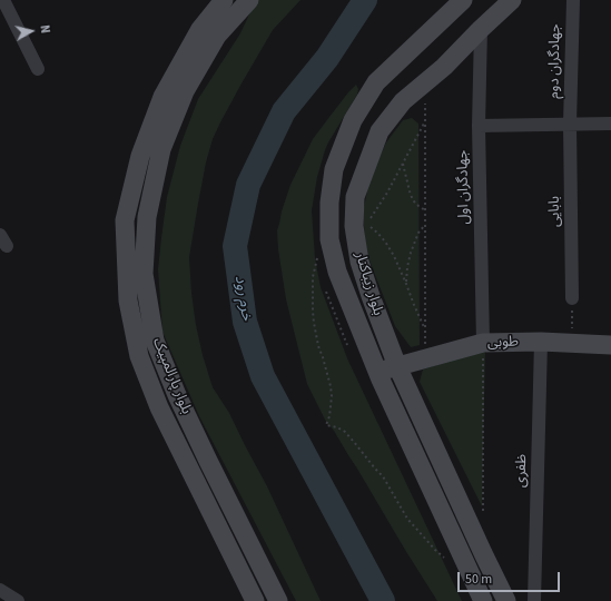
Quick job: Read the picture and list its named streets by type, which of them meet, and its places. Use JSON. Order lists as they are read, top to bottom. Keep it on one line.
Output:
{"streets":{"street":["جهادگران دوم","جهادگران اول","بابایی","بلوار زیباکنار","طوبی","بلوار پارالمپیک","ظفری"]},"crossings":[["جهادگران دوم","بابایی"],["جهادگران اول","بلوار زیباکنار"],["جهادگران اول","طوبی"],["بلوار زیباکنار","طوبی"],["طوبی","ظفری"]],"water":["خرم رود"],"scale_bar":"50 m","north":"right"}
